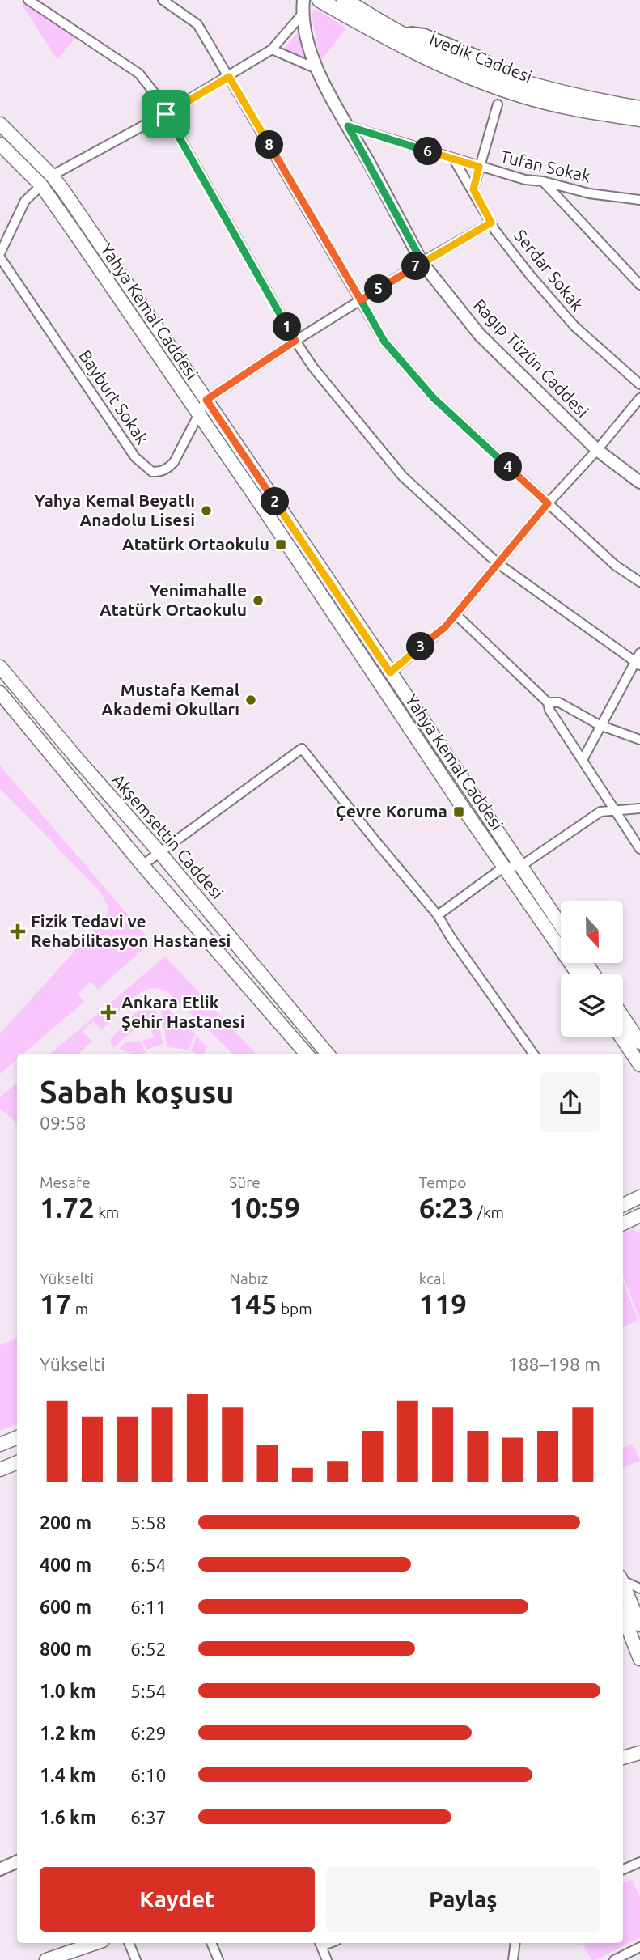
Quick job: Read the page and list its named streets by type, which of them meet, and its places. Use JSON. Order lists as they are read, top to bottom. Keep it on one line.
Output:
{"streets":{"main road":["İvedik Caddesi","Yahya Kemal Caddesi","Akşemsettin Caddesi"],"street":["Tufan Sokak","Serdar Sokak","Ragıp Tüzün Caddesi","Bayburt Sokak"]},"crossings":[["Tufan Sokak","Serdar Sokak"],["Tufan Sokak","Ragıp Tüzün Caddesi"],["Yahya Kemal Caddesi","Bayburt Sokak"]],"places":{"other":["Yahya Kemal Beyatlı Anadolu Lisesi","Yenimahalle Atatürk Ortaokulu","Mustafa Kemal Akademi Okulları"],"transit":["Atatürk Ortaokulu","Çevre Koruma"],"health":["Fizik Tedavi ve Rehabilitasyon Hastanesi","Ankara Etlik Şehir Hastanesi"]},"north":"bottom","page":{"pins":["8","6","7","5","1","4","2","3"],"heading":["Sabah koşusu","09:58"],"stats":[["Mesafe","1.72 km"],["Süre","10:59"],["Tempo","6:23 /km"],["Yükselti","17 m"],["Nabız","145 bpm"],["kcal","119"]],"chart":["Yükselti","188–198 m"],"list":[{"name":"200 m","note":"5:58"},{"name":"400 m","note":"6:54"},{"name":"600 m","note":"6:11"},{"name":"800 m","note":"6:52"},{"name":"1.0 km","note":"5:54"},{"name":"1.2 km","note":"6:29"},{"name":"1.4 km","note":"6:10"},{"name":"1.6 km","note":"6:37"}],"buttons":["Kaydet","Paylaş"]}}
